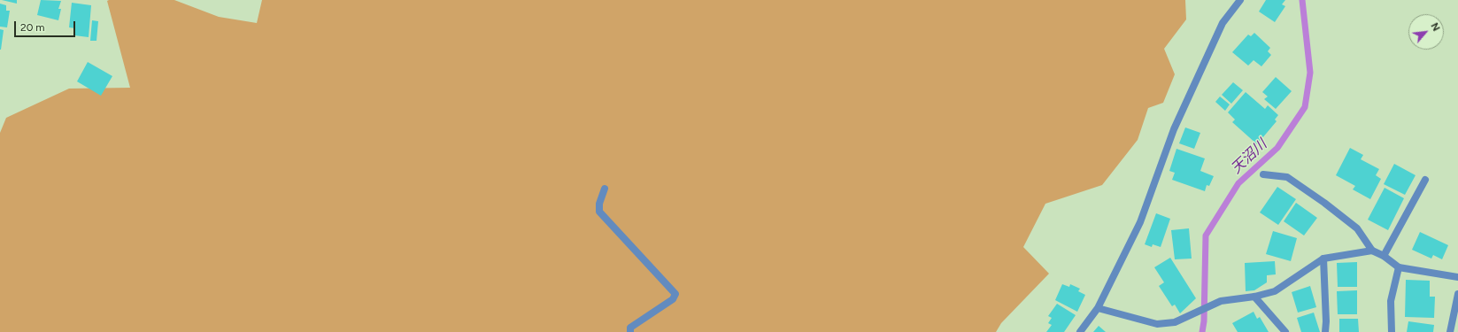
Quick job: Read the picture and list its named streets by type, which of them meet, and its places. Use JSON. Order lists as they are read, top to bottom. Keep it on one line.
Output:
{"water":["天沼川"],"scale_bar":"20 m","north":"top right"}
